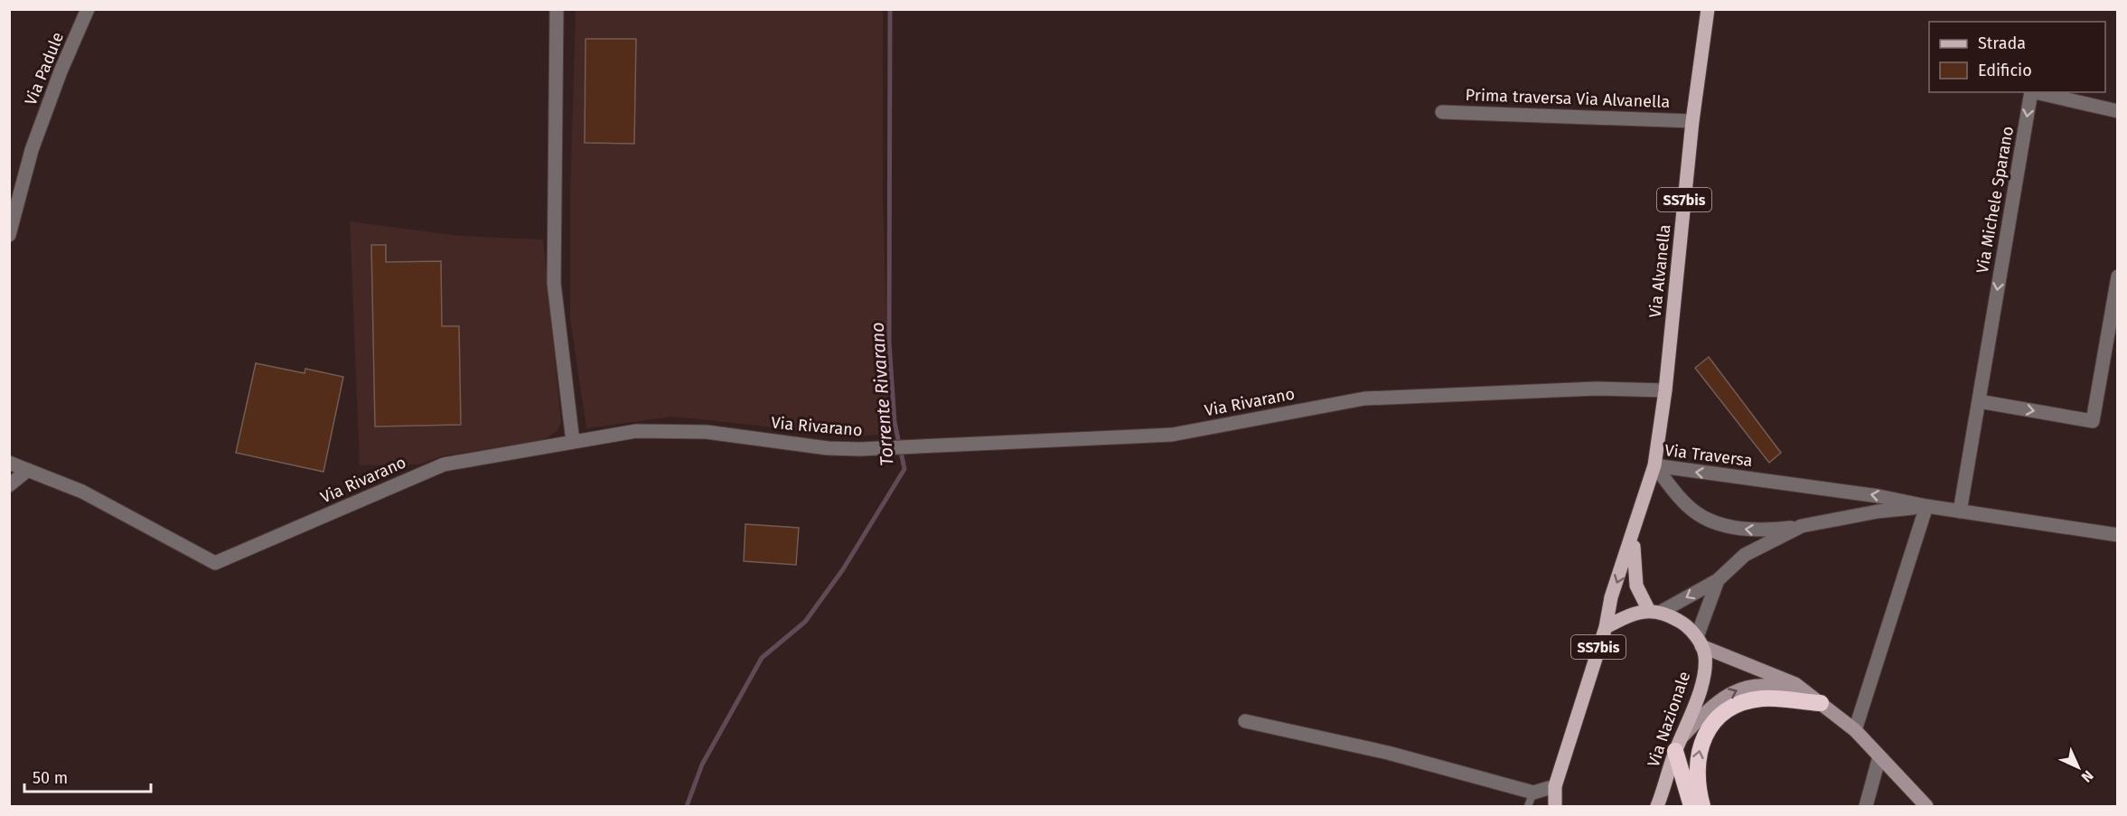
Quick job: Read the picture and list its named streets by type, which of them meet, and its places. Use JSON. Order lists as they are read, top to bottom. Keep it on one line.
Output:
{"streets":{"main road":["SS7bis","Via Alvanella","Via Nazionale"],"street":["Via Padule","Prima traversa Via Alvanella","Via Michele Sparano","Via Rivarano","Via Traversa"]},"crossings":[["Prima traversa Via Alvanella","Via Alvanella"],["SS7bis","Via Alvanella"],["SS7bis","Via Traversa"],["Via Michele Sparano","Via Traversa"],["Via Alvanella","Via Rivarano"],["Via Alvanella","Via Traversa"],["Via Traversa","Via Nazionale"]],"one_way":["Via Michele Sparano","Via Traversa"],"water":["Torrente Rivarano"],"legend":["Strada","Edificio"],"scale_bar":"50 m","north":"bottom right"}
